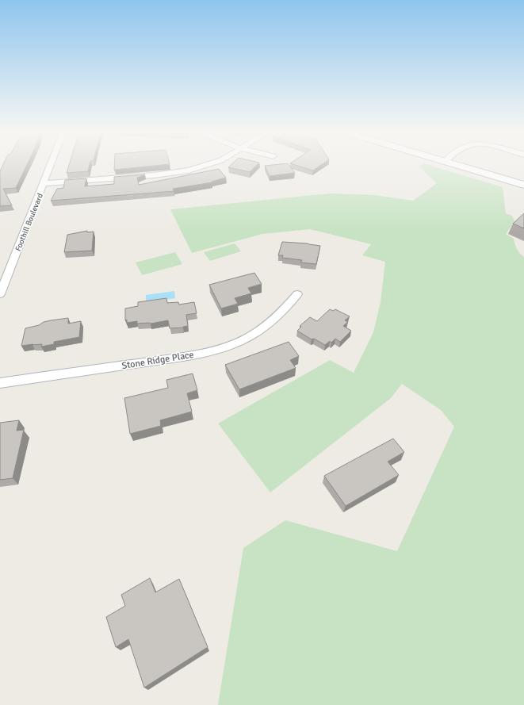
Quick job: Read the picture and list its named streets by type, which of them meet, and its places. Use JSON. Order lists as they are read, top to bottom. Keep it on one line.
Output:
{"streets":{"street":["Foothill Boulevard","Stone Ridge Place"]}}
